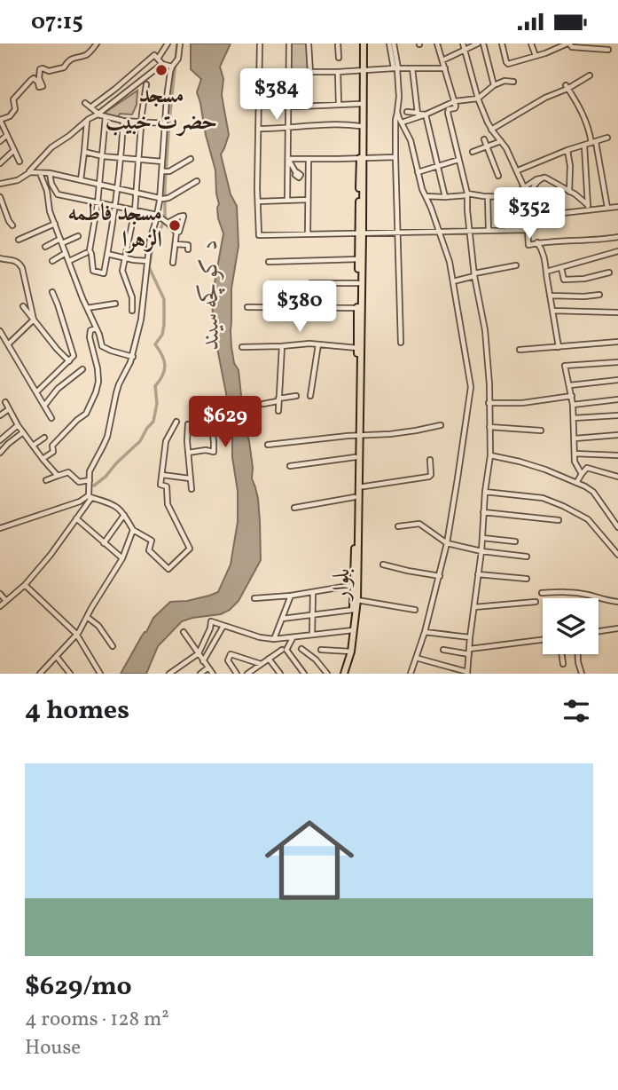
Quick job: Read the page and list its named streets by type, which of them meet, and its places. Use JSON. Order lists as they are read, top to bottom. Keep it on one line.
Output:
{"streets":{"main road":["بلوار"]},"water":["د کوکچه سیند"],"places":["مسجد حضرت خبیب","مسجد فاطمه الزهرا"],"page":{"status":"07:15","price":["$384","$352","$380","$629"],"heading":"4 homes","list":[{"name":"$629/mo","note":"4 rooms · 128 m² · House"}]}}
